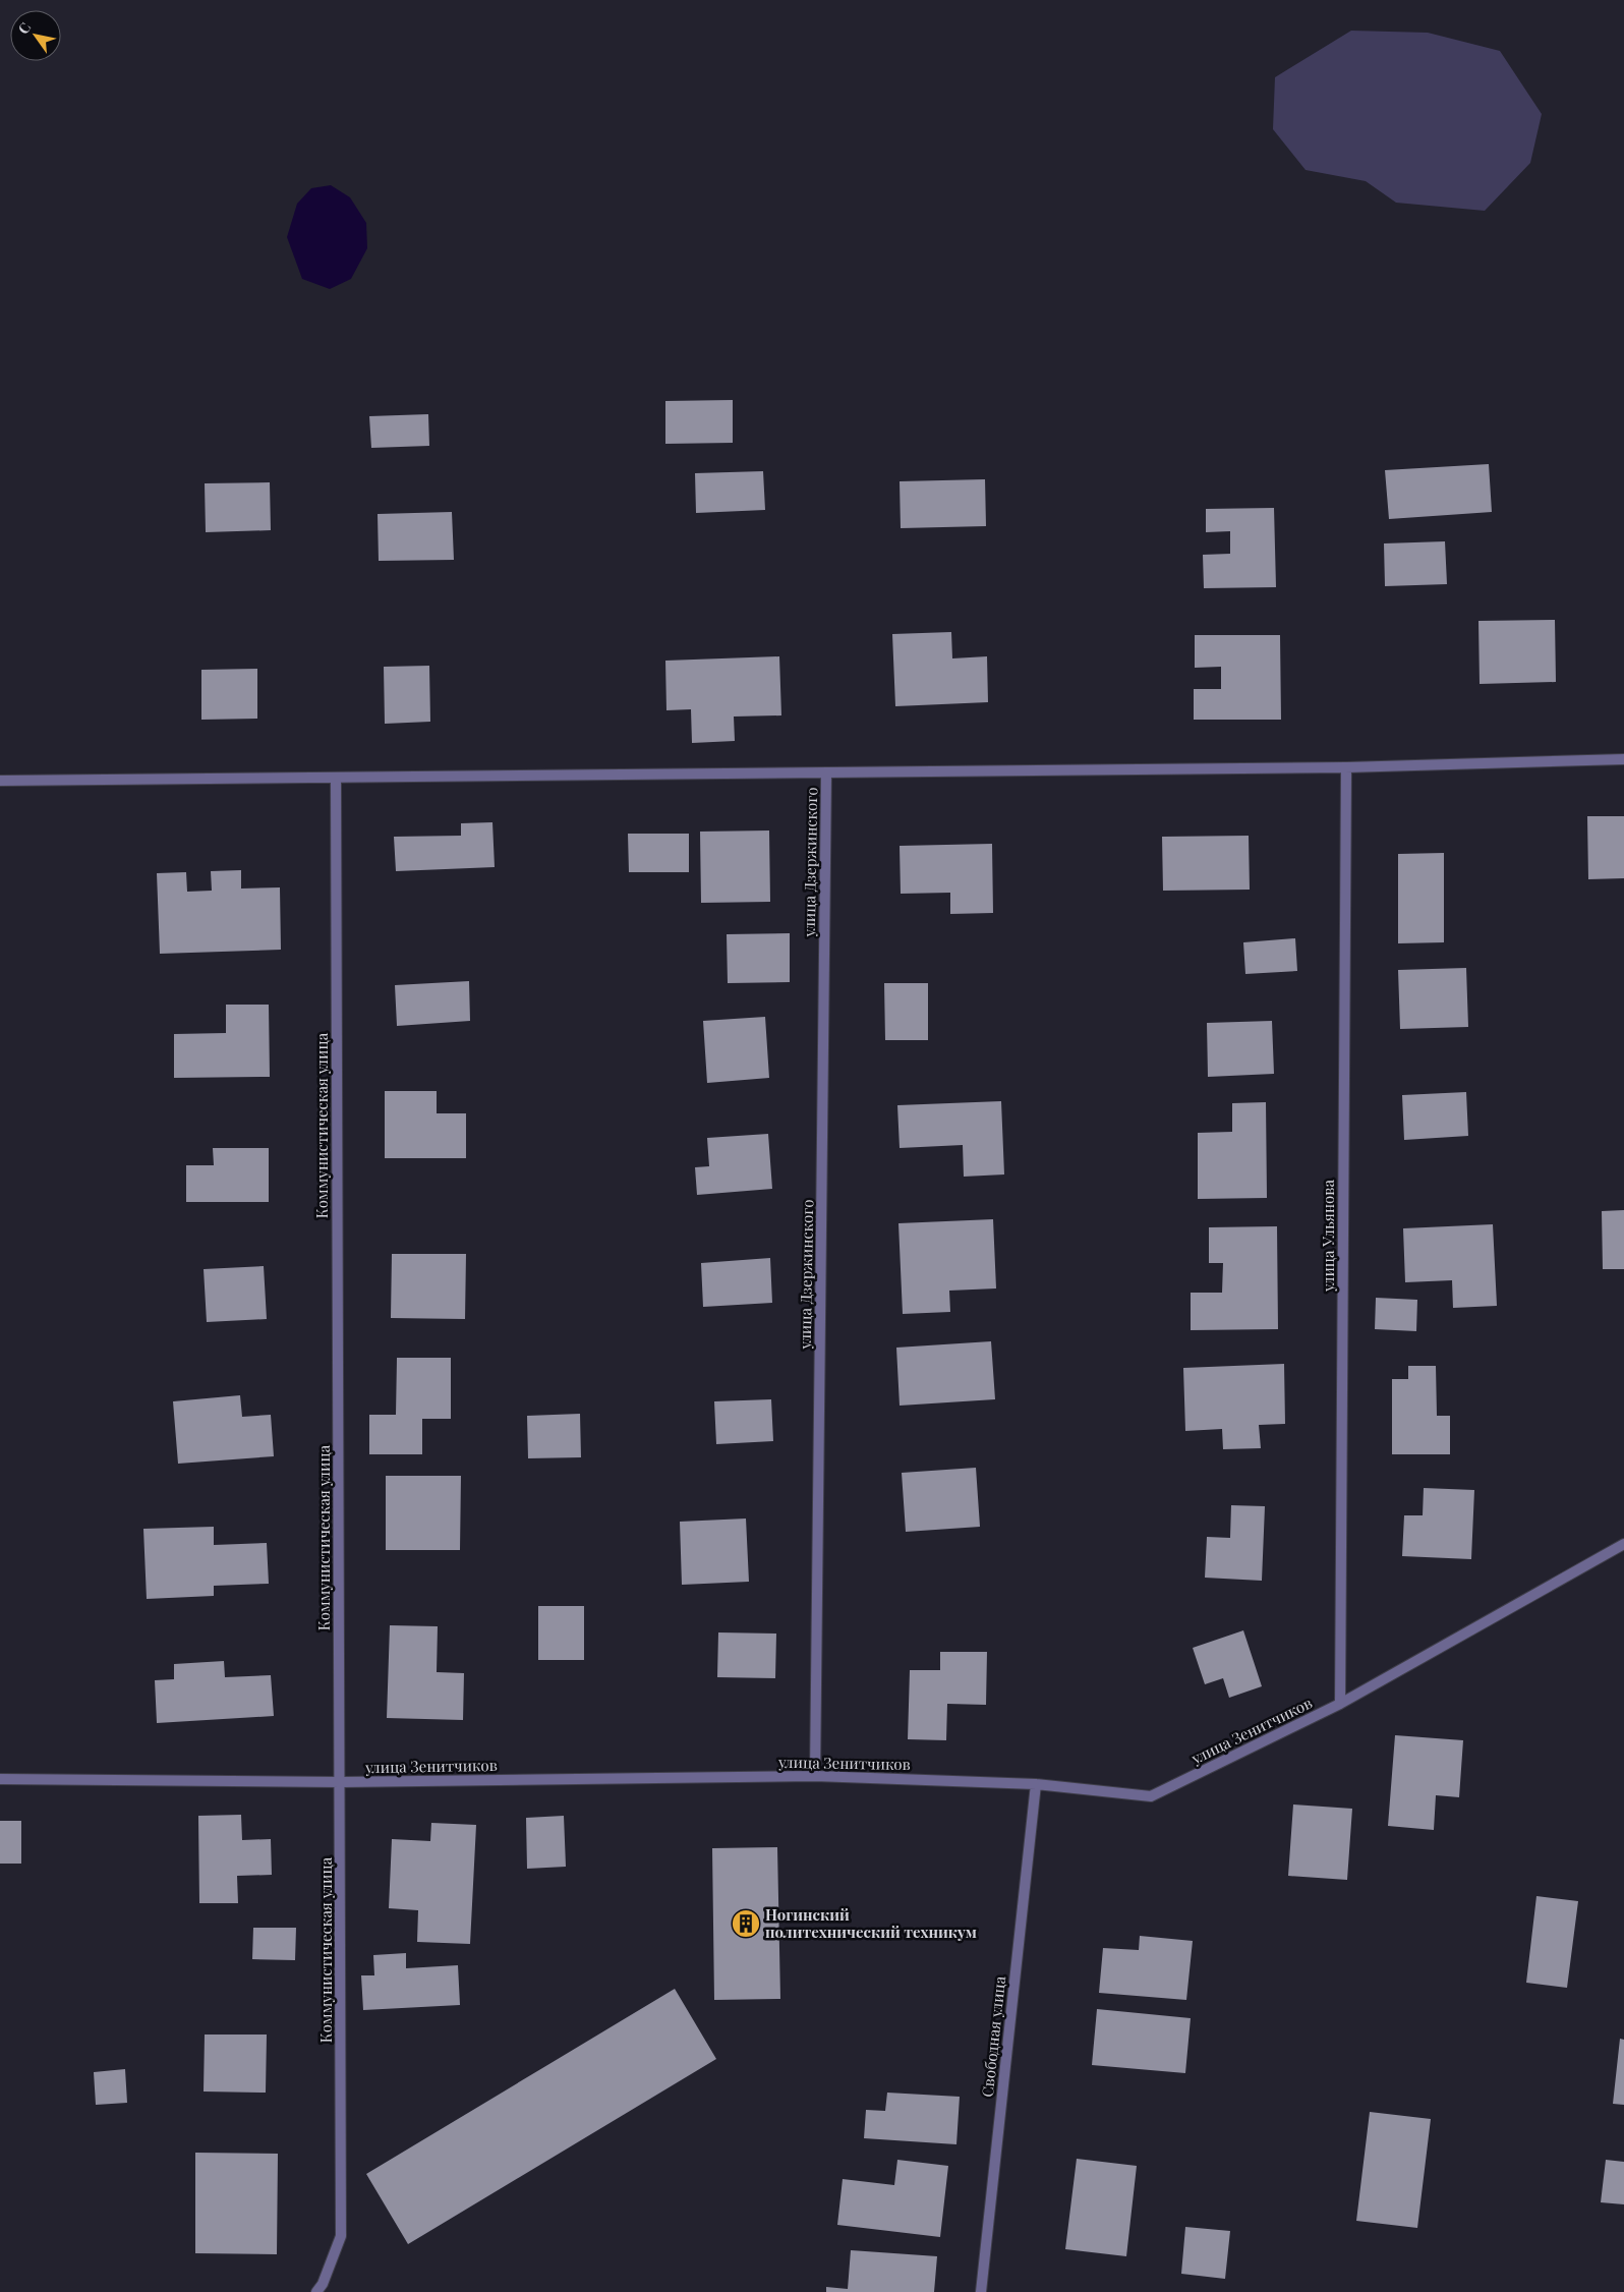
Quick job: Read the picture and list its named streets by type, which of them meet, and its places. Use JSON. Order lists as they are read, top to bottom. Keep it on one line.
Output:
{"streets":{"street":["улица Дзержинского","Коммунистическая улица","улица Ульянова","улица Зенитчиков","Свободная улица"]},"crossings":[["улица Дзержинского","улица Зенитчиков"],["Коммунистическая улица","улица Зенитчиков"],["улица Ульянова","улица Зенитчиков"],["улица Зенитчиков","Свободная улица"]],"places":{"building":["Ногинский политехнический техникум"]},"north":"top left"}
